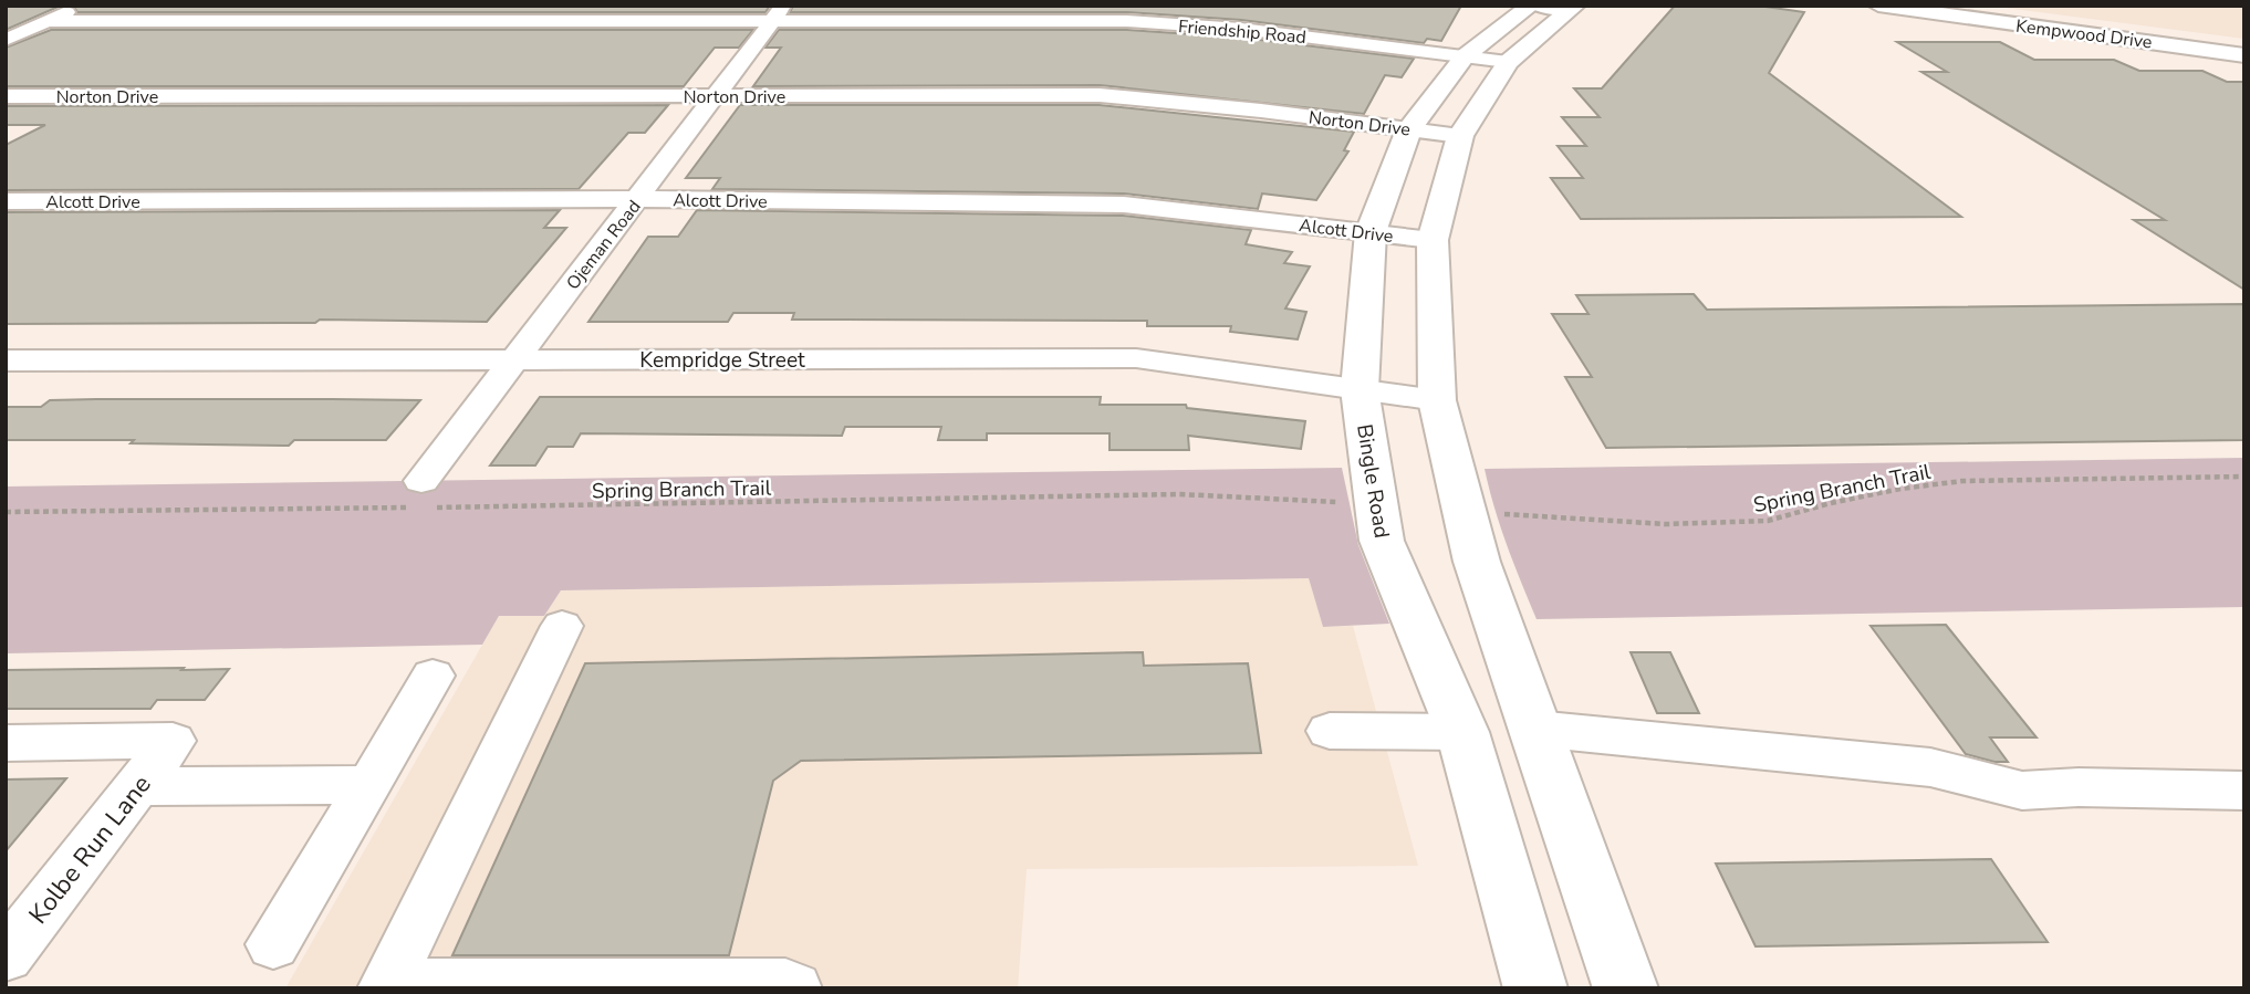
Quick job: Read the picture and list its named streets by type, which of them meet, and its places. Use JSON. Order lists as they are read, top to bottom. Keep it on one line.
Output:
{"streets":{"main road":["Kempwood Drive","Bingle Road"],"street":["Friendship Road","Norton Drive","Alcott Drive","Ojeman Road","Kempridge Street","Kolbe Run Lane"],"path":["Spring Branch Trail"]},"crossings":[["Friendship Road","Ojeman Road"],["Friendship Road","Bingle Road"],["Norton Drive","Ojeman Road"],["Norton Drive","Bingle Road"],["Alcott Drive","Ojeman Road"],["Alcott Drive","Bingle Road"],["Ojeman Road","Kempridge Street"],["Kempridge Street","Bingle Road"]]}
